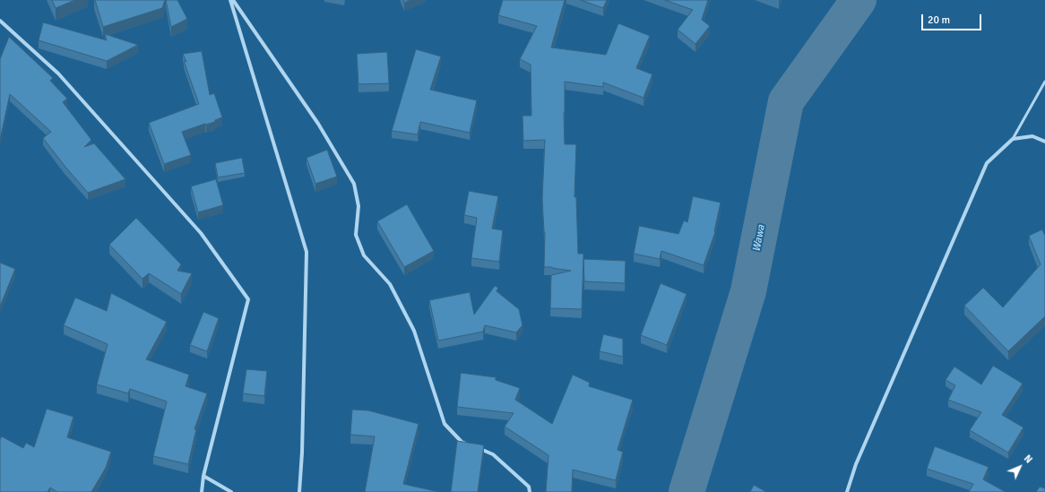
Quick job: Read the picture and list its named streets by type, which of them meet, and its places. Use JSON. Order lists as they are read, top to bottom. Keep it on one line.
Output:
{"water":["Wawa"],"scale_bar":"20 m","north":"top right"}
